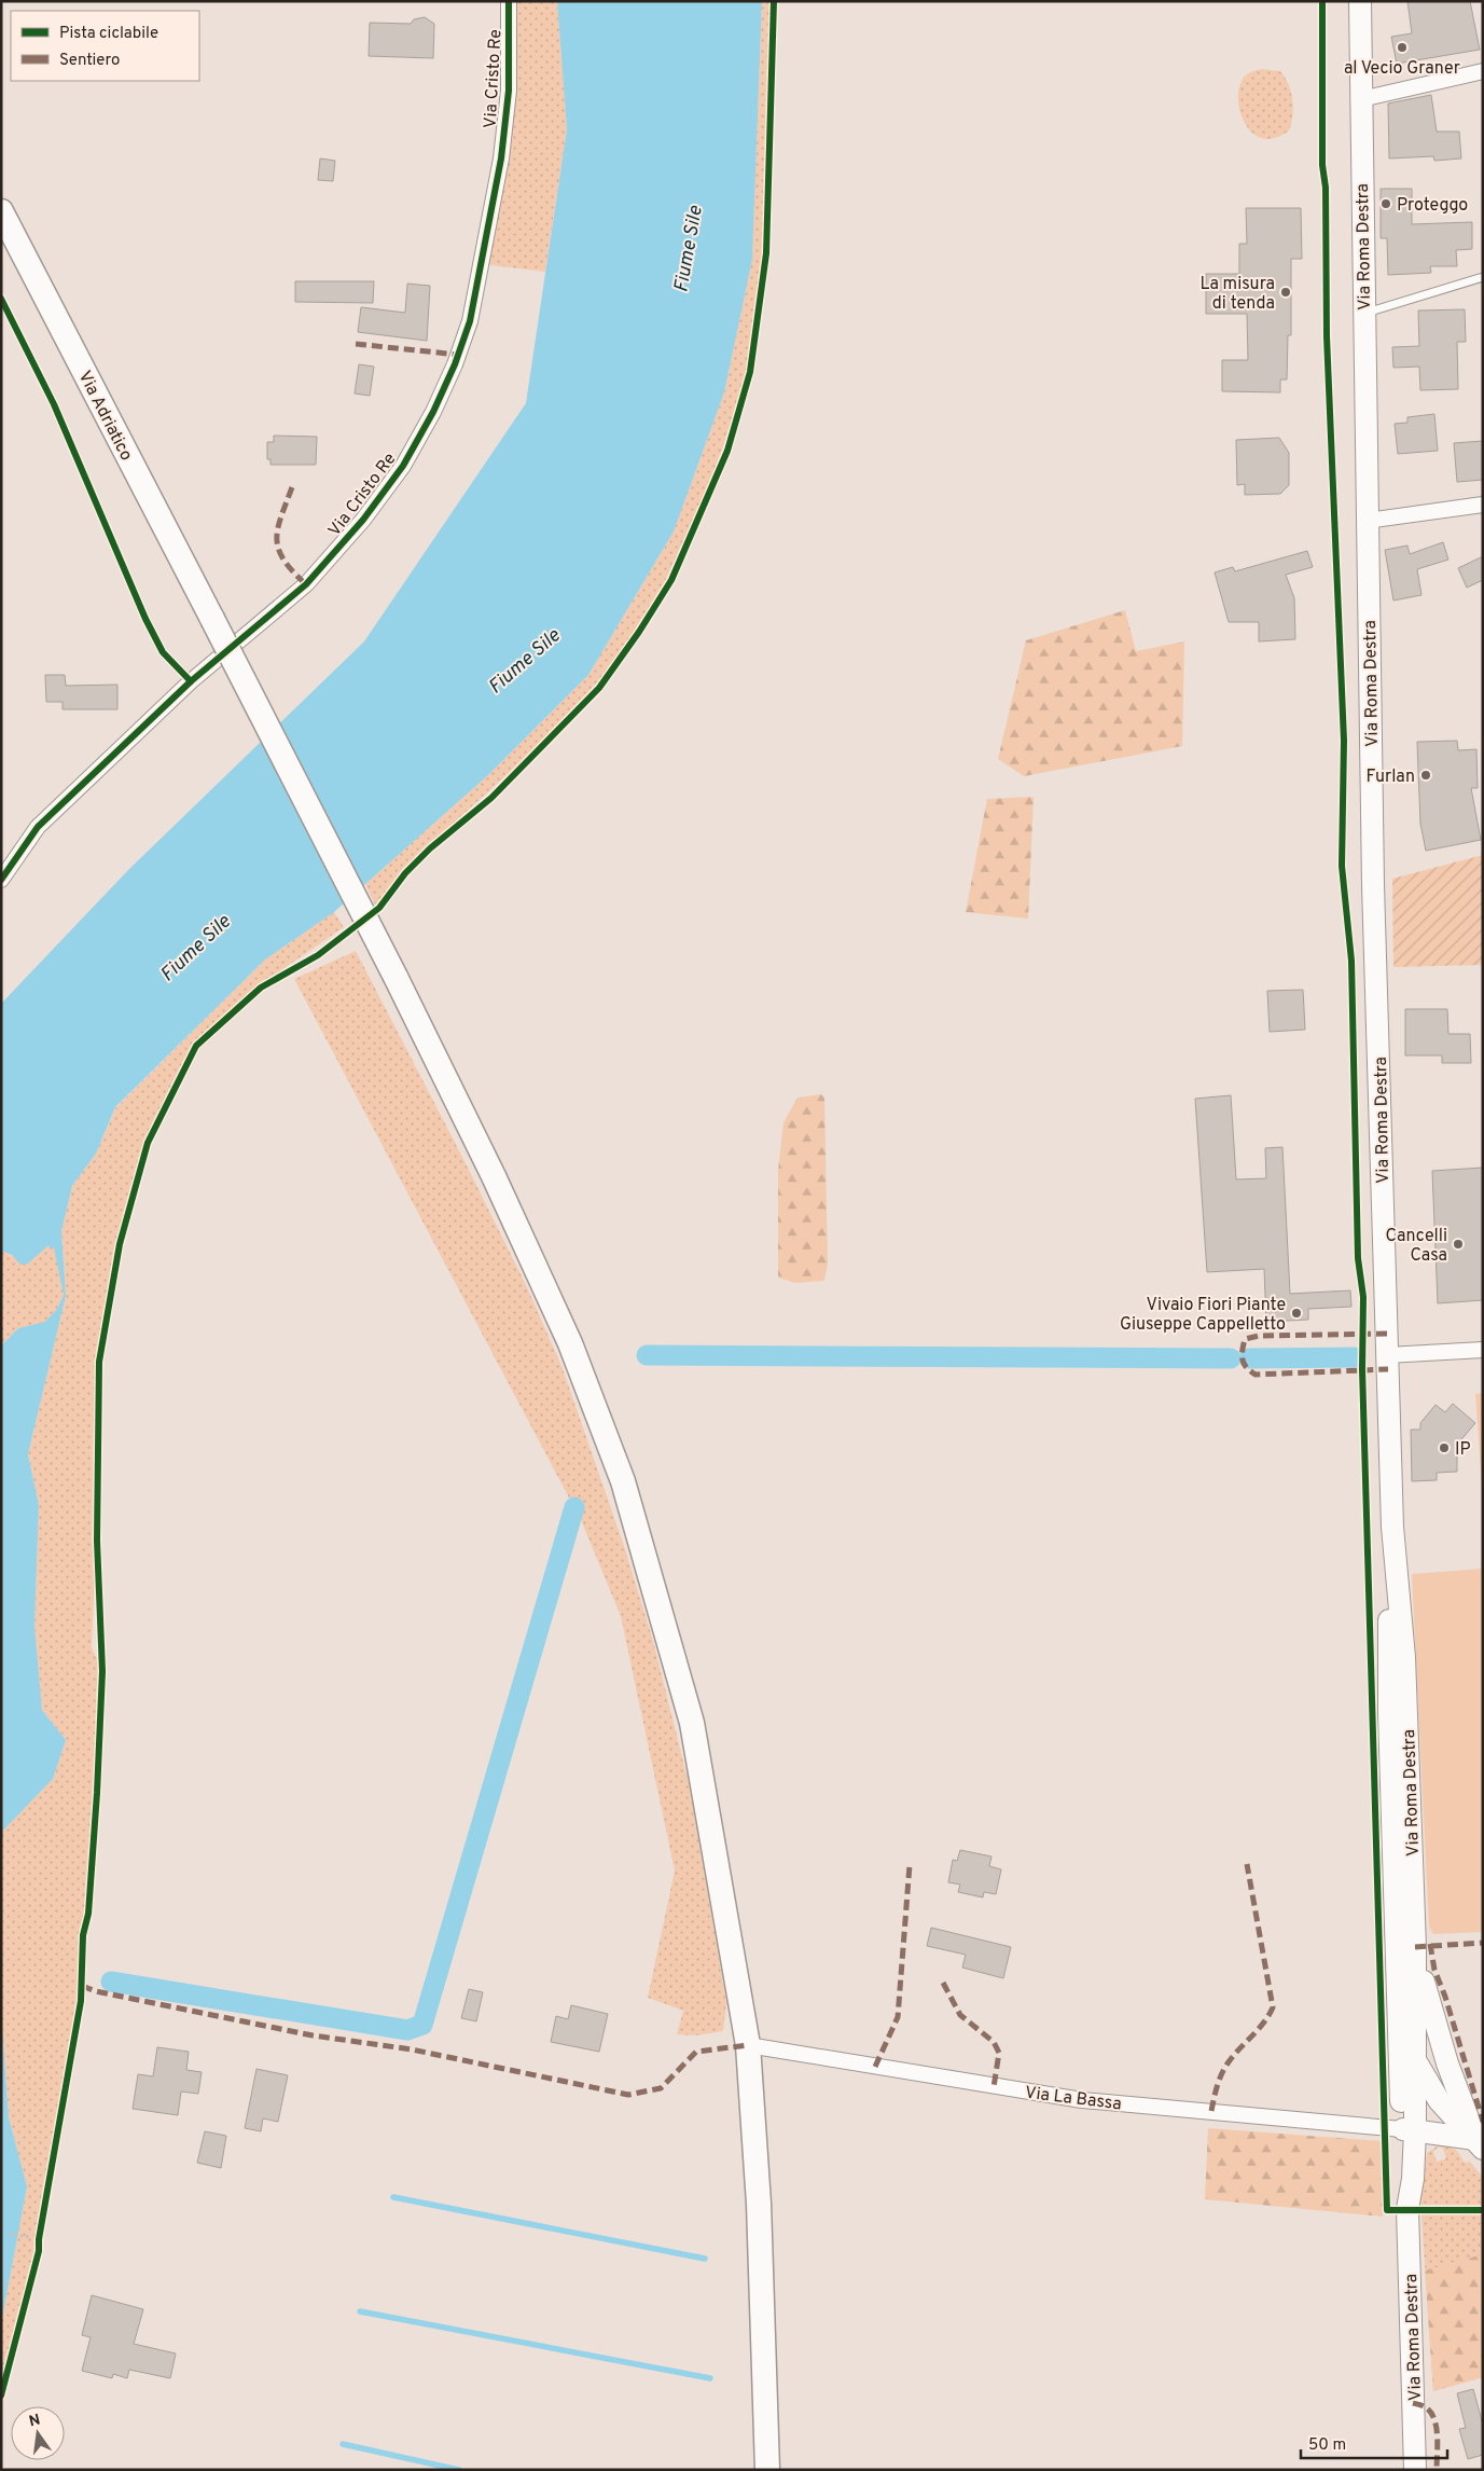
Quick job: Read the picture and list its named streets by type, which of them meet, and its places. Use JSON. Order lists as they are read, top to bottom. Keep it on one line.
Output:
{"streets":{"main road":["Via Adriatico"],"street":["Via Cristo Re","Via Roma Destra","Via La Bassa"]},"crossings":[["Via Roma Destra","Via La Bassa"],["Via Adriatico","Via La Bassa"]],"water":["Fiume Sile"],"places":["al Vecio Graner","Proteggo","La misura di tenda","Furlan","Cancelli Casa","Vivaio Fiori Piante Giuseppe Cappelletto","IP"],"legend":["Pista ciclabile","Sentiero"],"scale_bar":"50 m","north":"top"}
